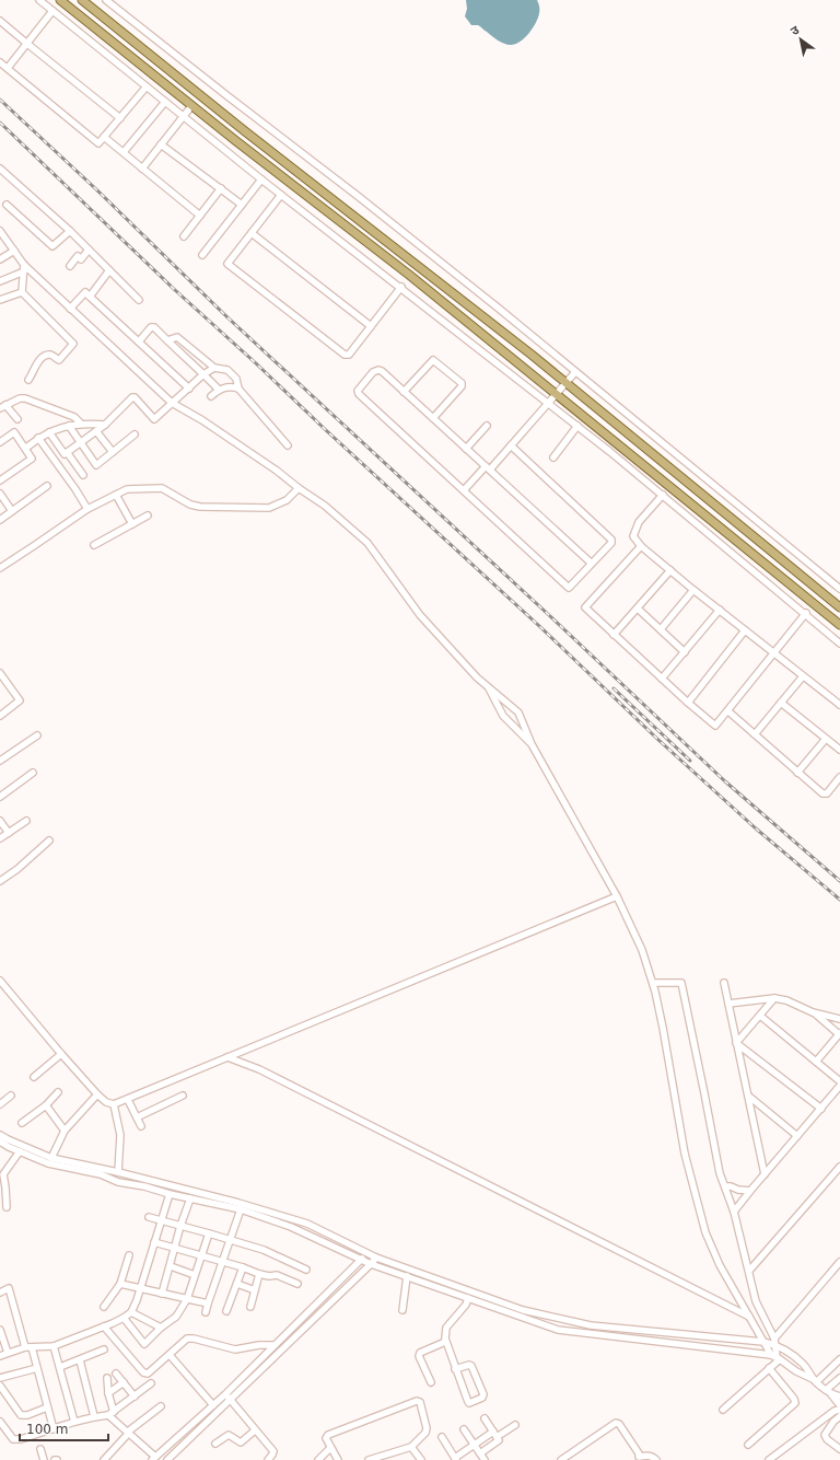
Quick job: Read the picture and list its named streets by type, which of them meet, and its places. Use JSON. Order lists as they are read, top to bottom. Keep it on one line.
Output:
{"scale_bar":"100 m","north":"top left"}
